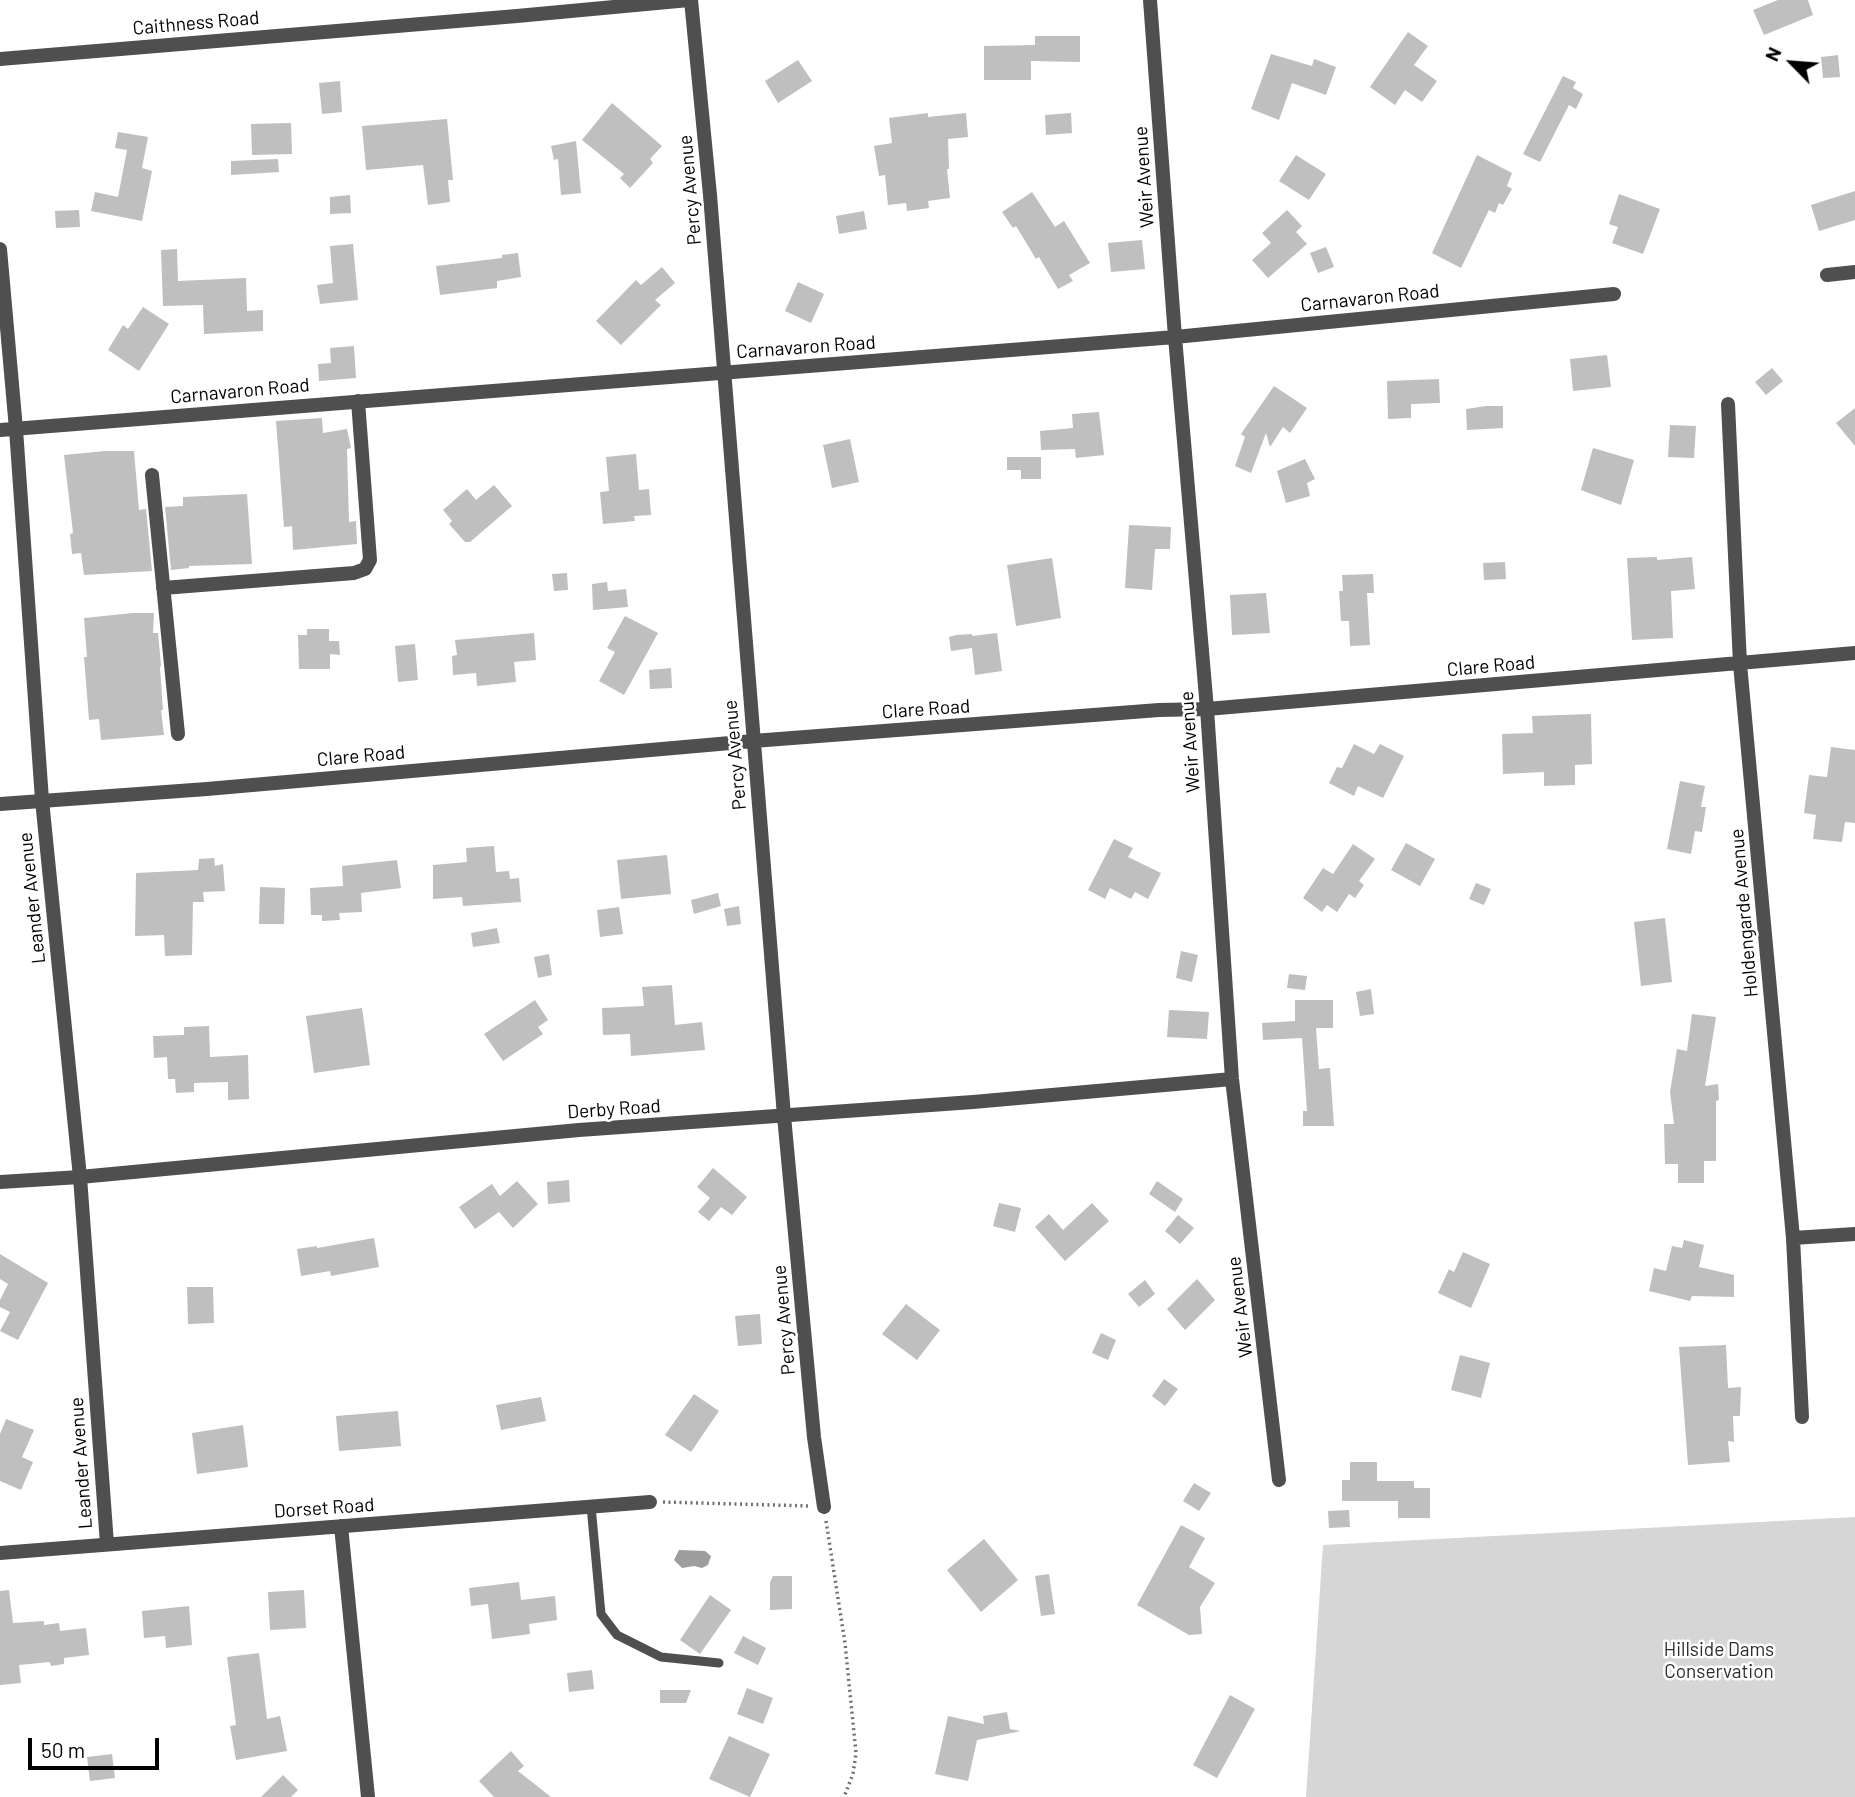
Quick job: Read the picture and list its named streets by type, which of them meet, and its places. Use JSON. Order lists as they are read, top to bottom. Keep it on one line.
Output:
{"streets":{"street":["Caithness Road","Weir Avenue","Percy Avenue","Carnavaron Road","Clare Road","Leander Avenue","Holdengarde Avenue","Derby Road","Dorset Road"]},"crossings":[["Caithness Road","Percy Avenue"],["Weir Avenue","Carnavaron Road"],["Weir Avenue","Clare Road"],["Weir Avenue","Derby Road"],["Percy Avenue","Carnavaron Road"],["Percy Avenue","Clare Road"],["Percy Avenue","Derby Road"],["Carnavaron Road","Leander Avenue"],["Clare Road","Leander Avenue"],["Clare Road","Holdengarde Avenue"],["Leander Avenue","Derby Road"],["Leander Avenue","Dorset Road"]],"parks":["Hillside Dams Conservation"],"scale_bar":"50 m","north":"top left"}
